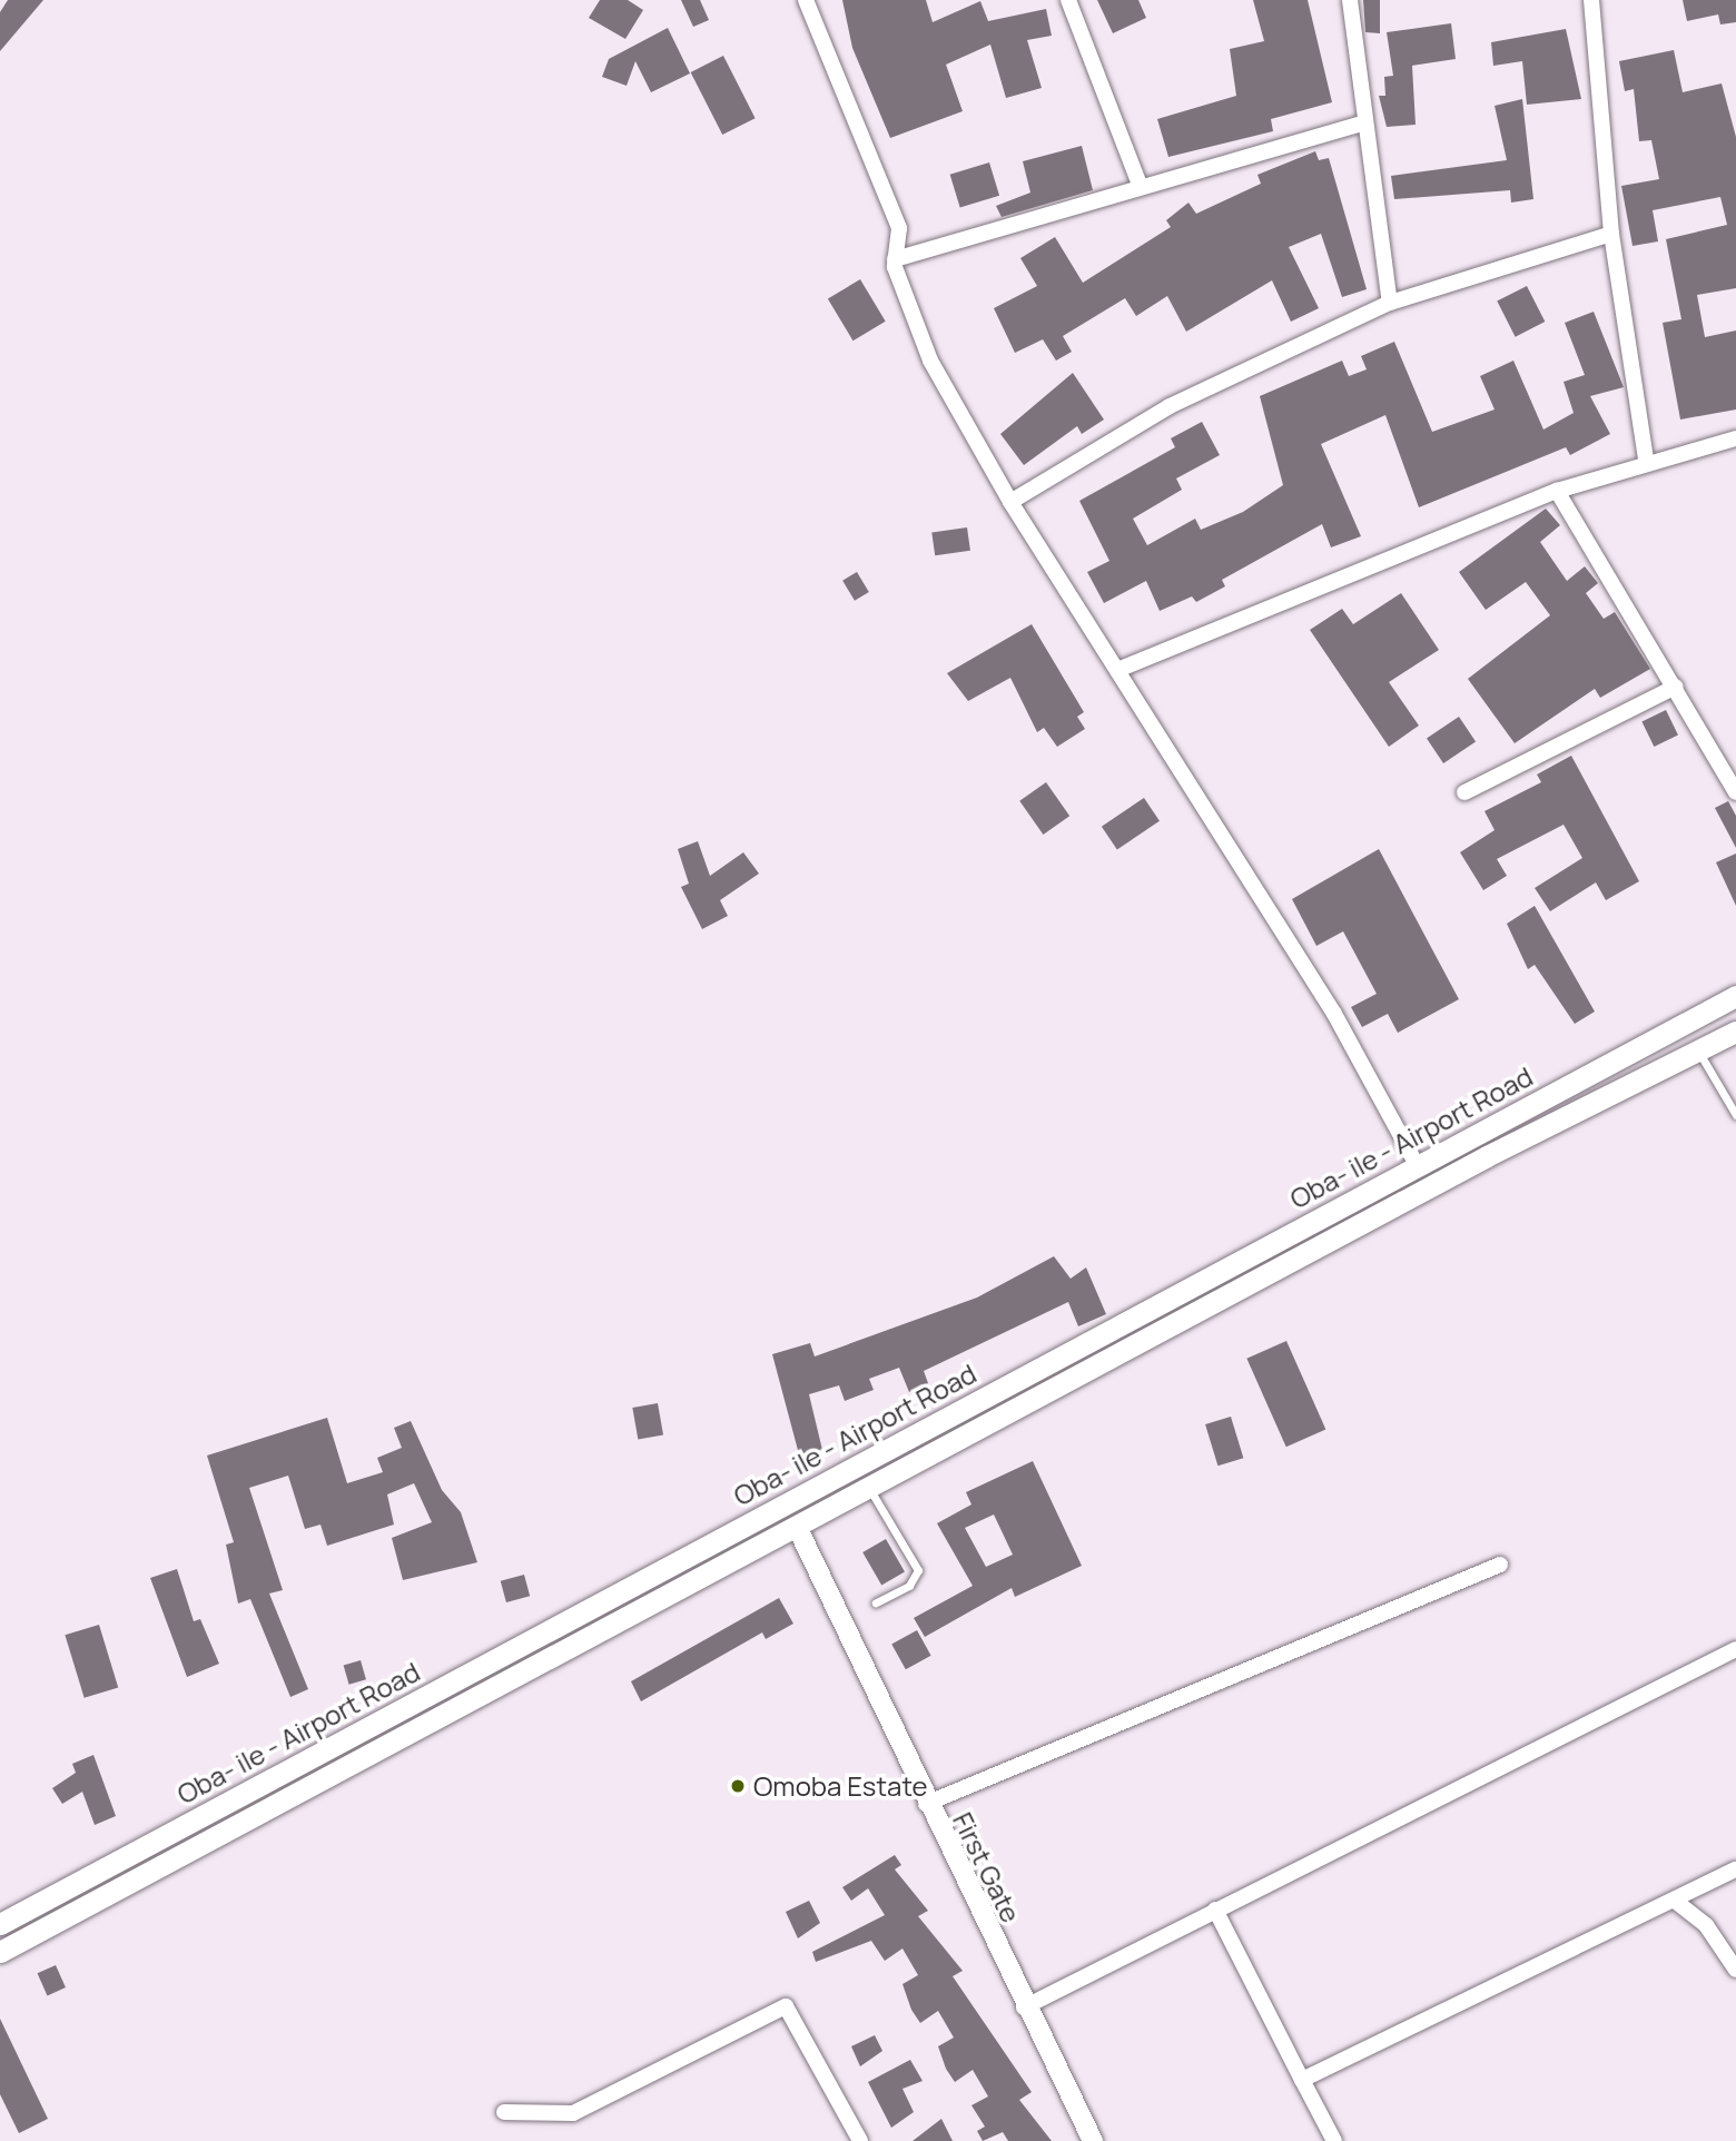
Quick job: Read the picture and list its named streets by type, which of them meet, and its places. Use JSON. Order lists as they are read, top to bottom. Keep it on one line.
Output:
{"streets":{"main road":["Oba- ile - Airport Road"],"street":["First Gate"]},"crossings":[["Oba- ile - Airport Road","First Gate"]],"places":["Omoba Estate"]}
